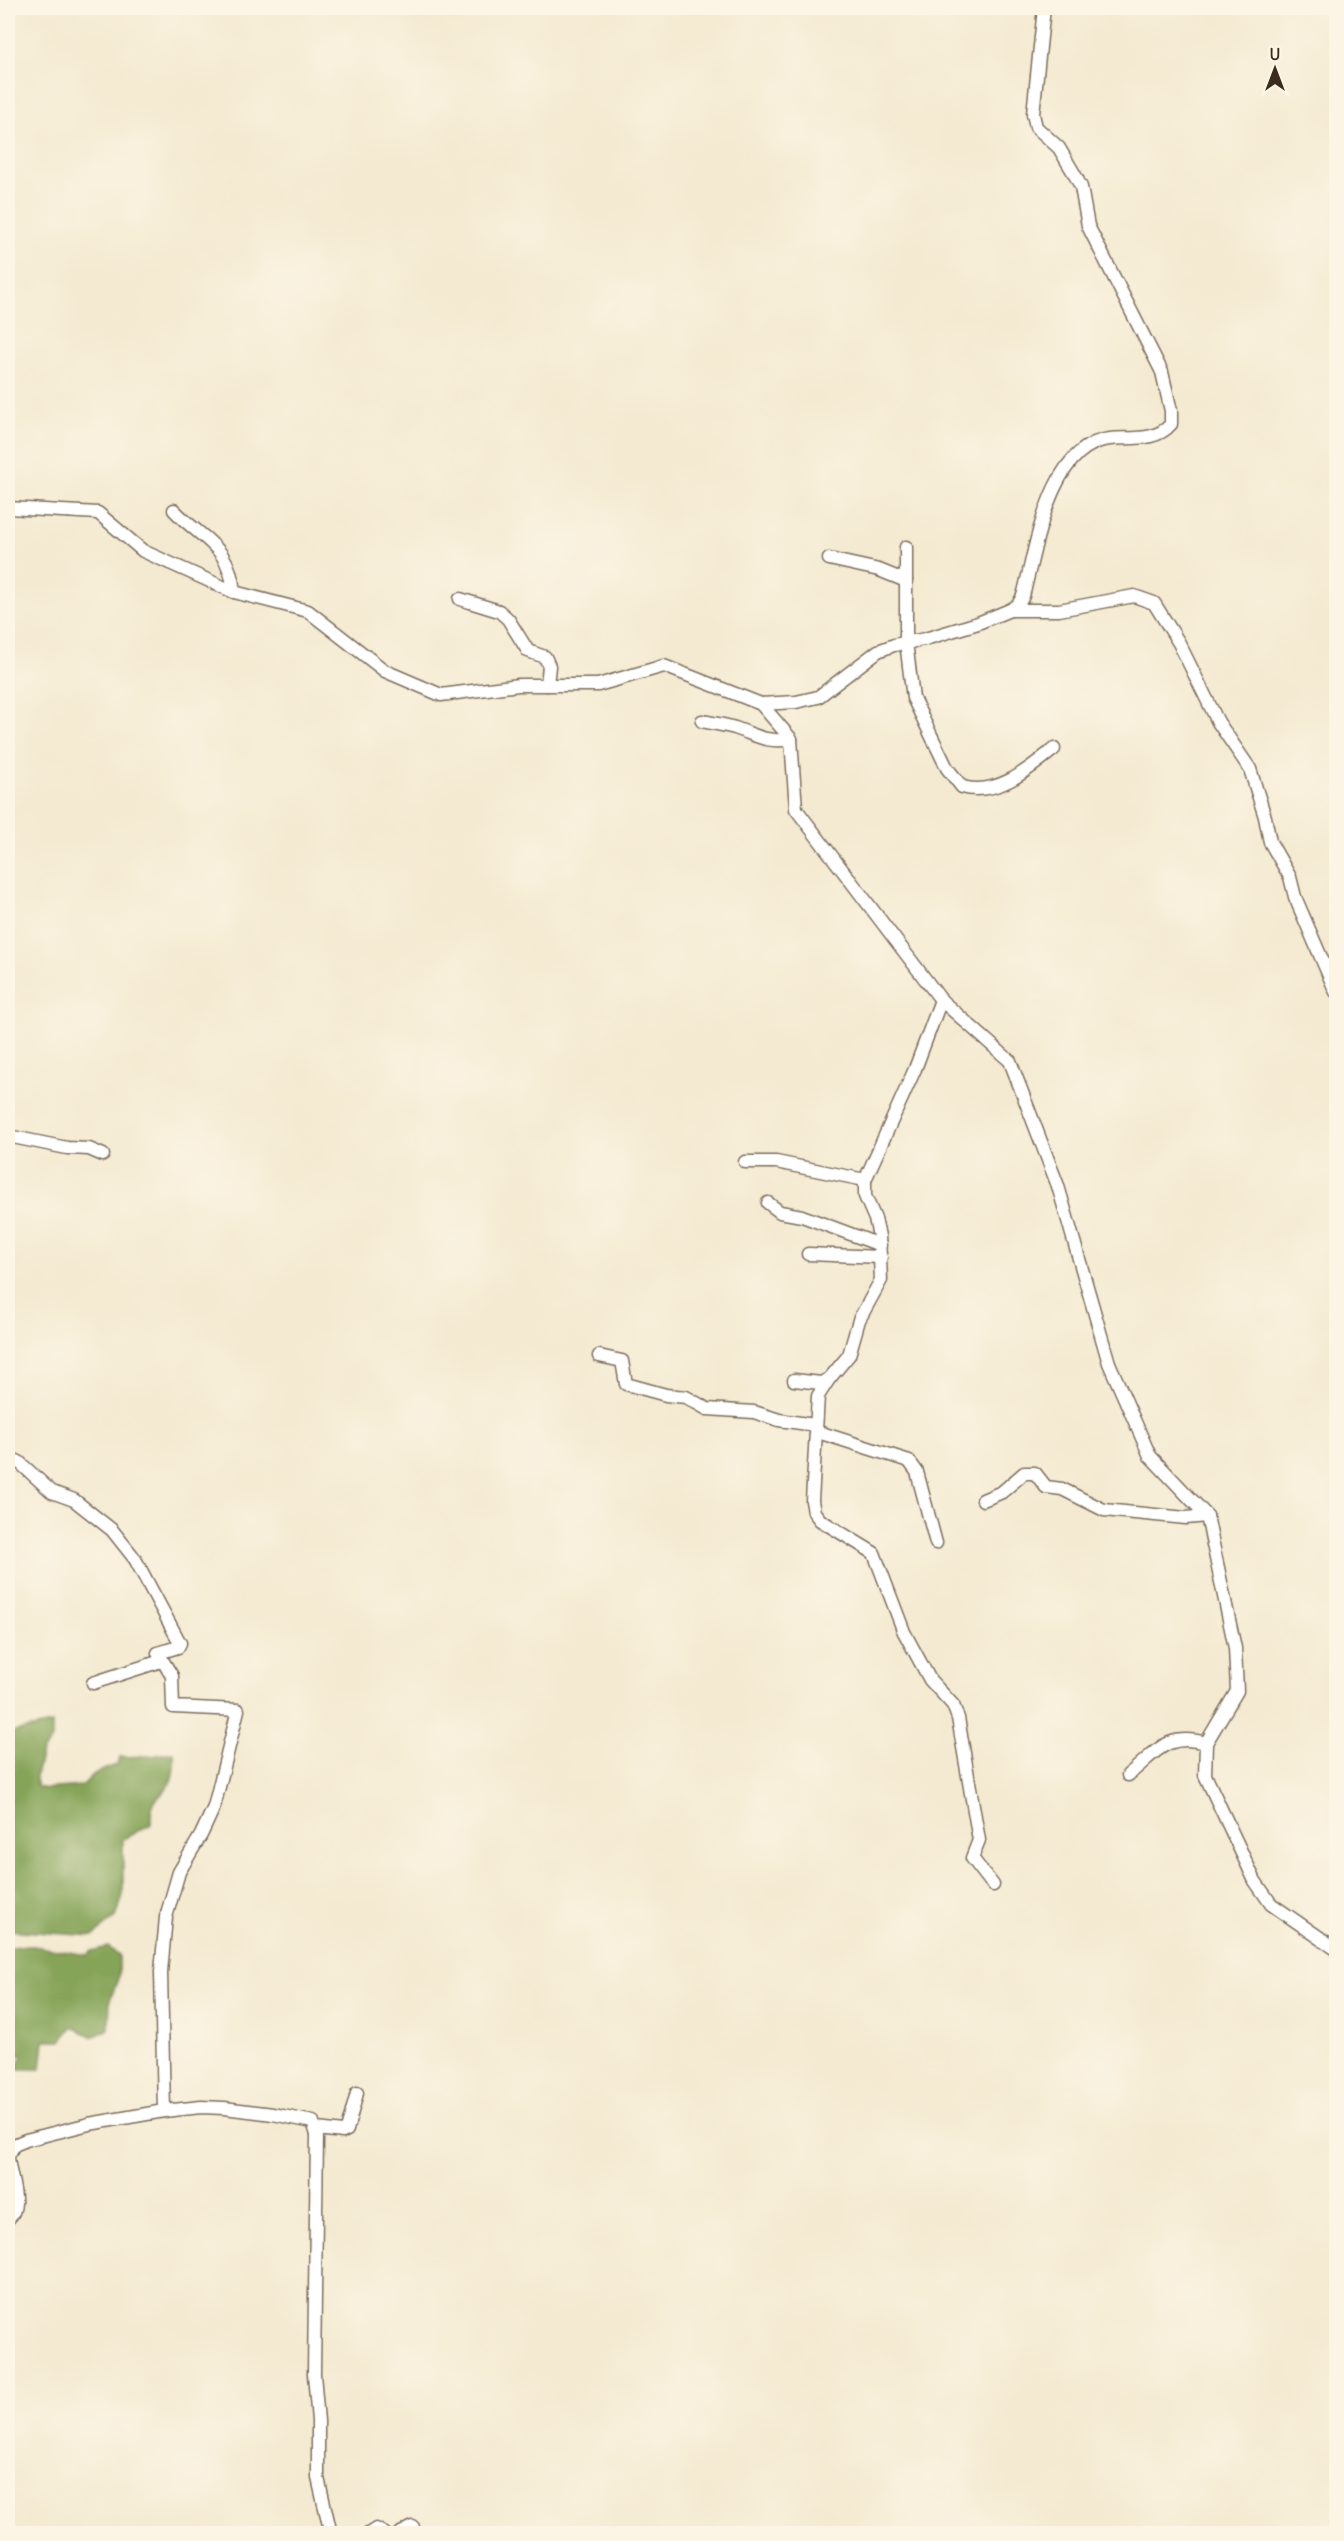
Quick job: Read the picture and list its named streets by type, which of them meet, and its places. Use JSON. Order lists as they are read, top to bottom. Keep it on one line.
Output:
{"north":"top"}
